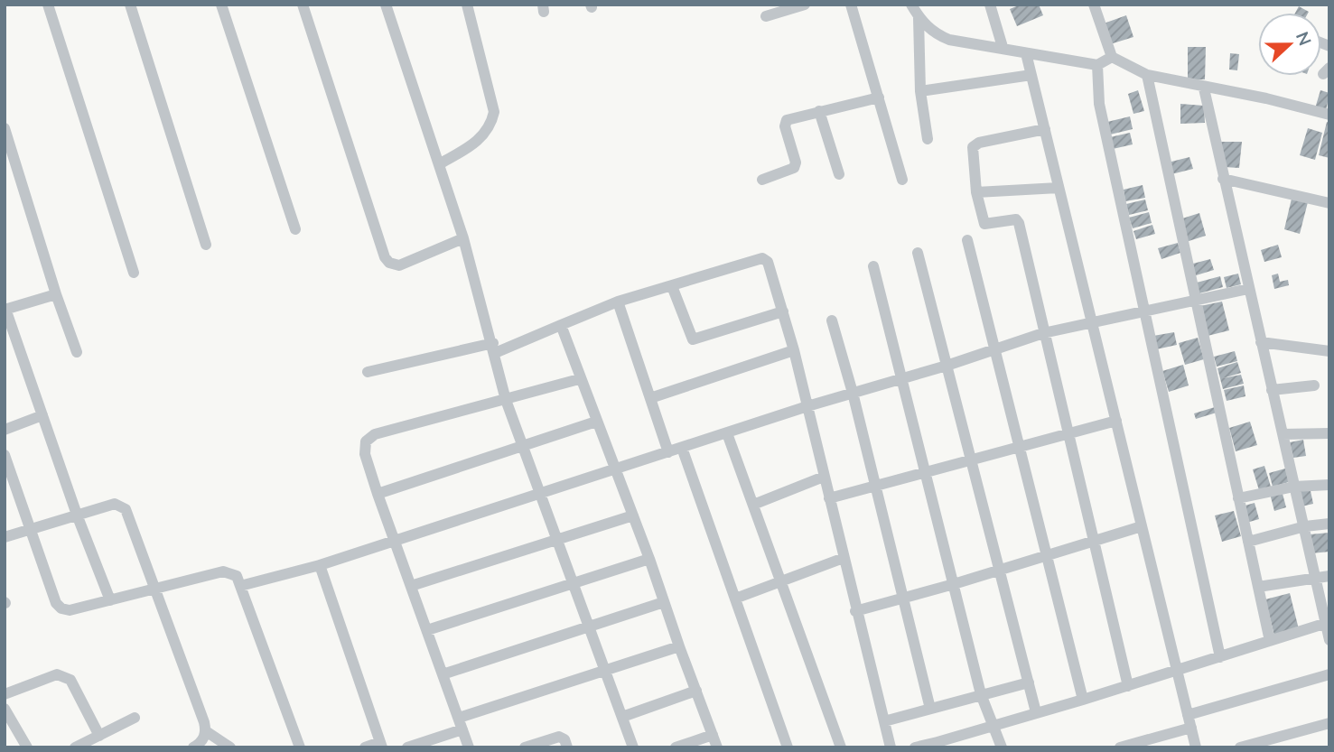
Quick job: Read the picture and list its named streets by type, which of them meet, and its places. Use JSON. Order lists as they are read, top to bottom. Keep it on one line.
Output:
{"north":"right"}
